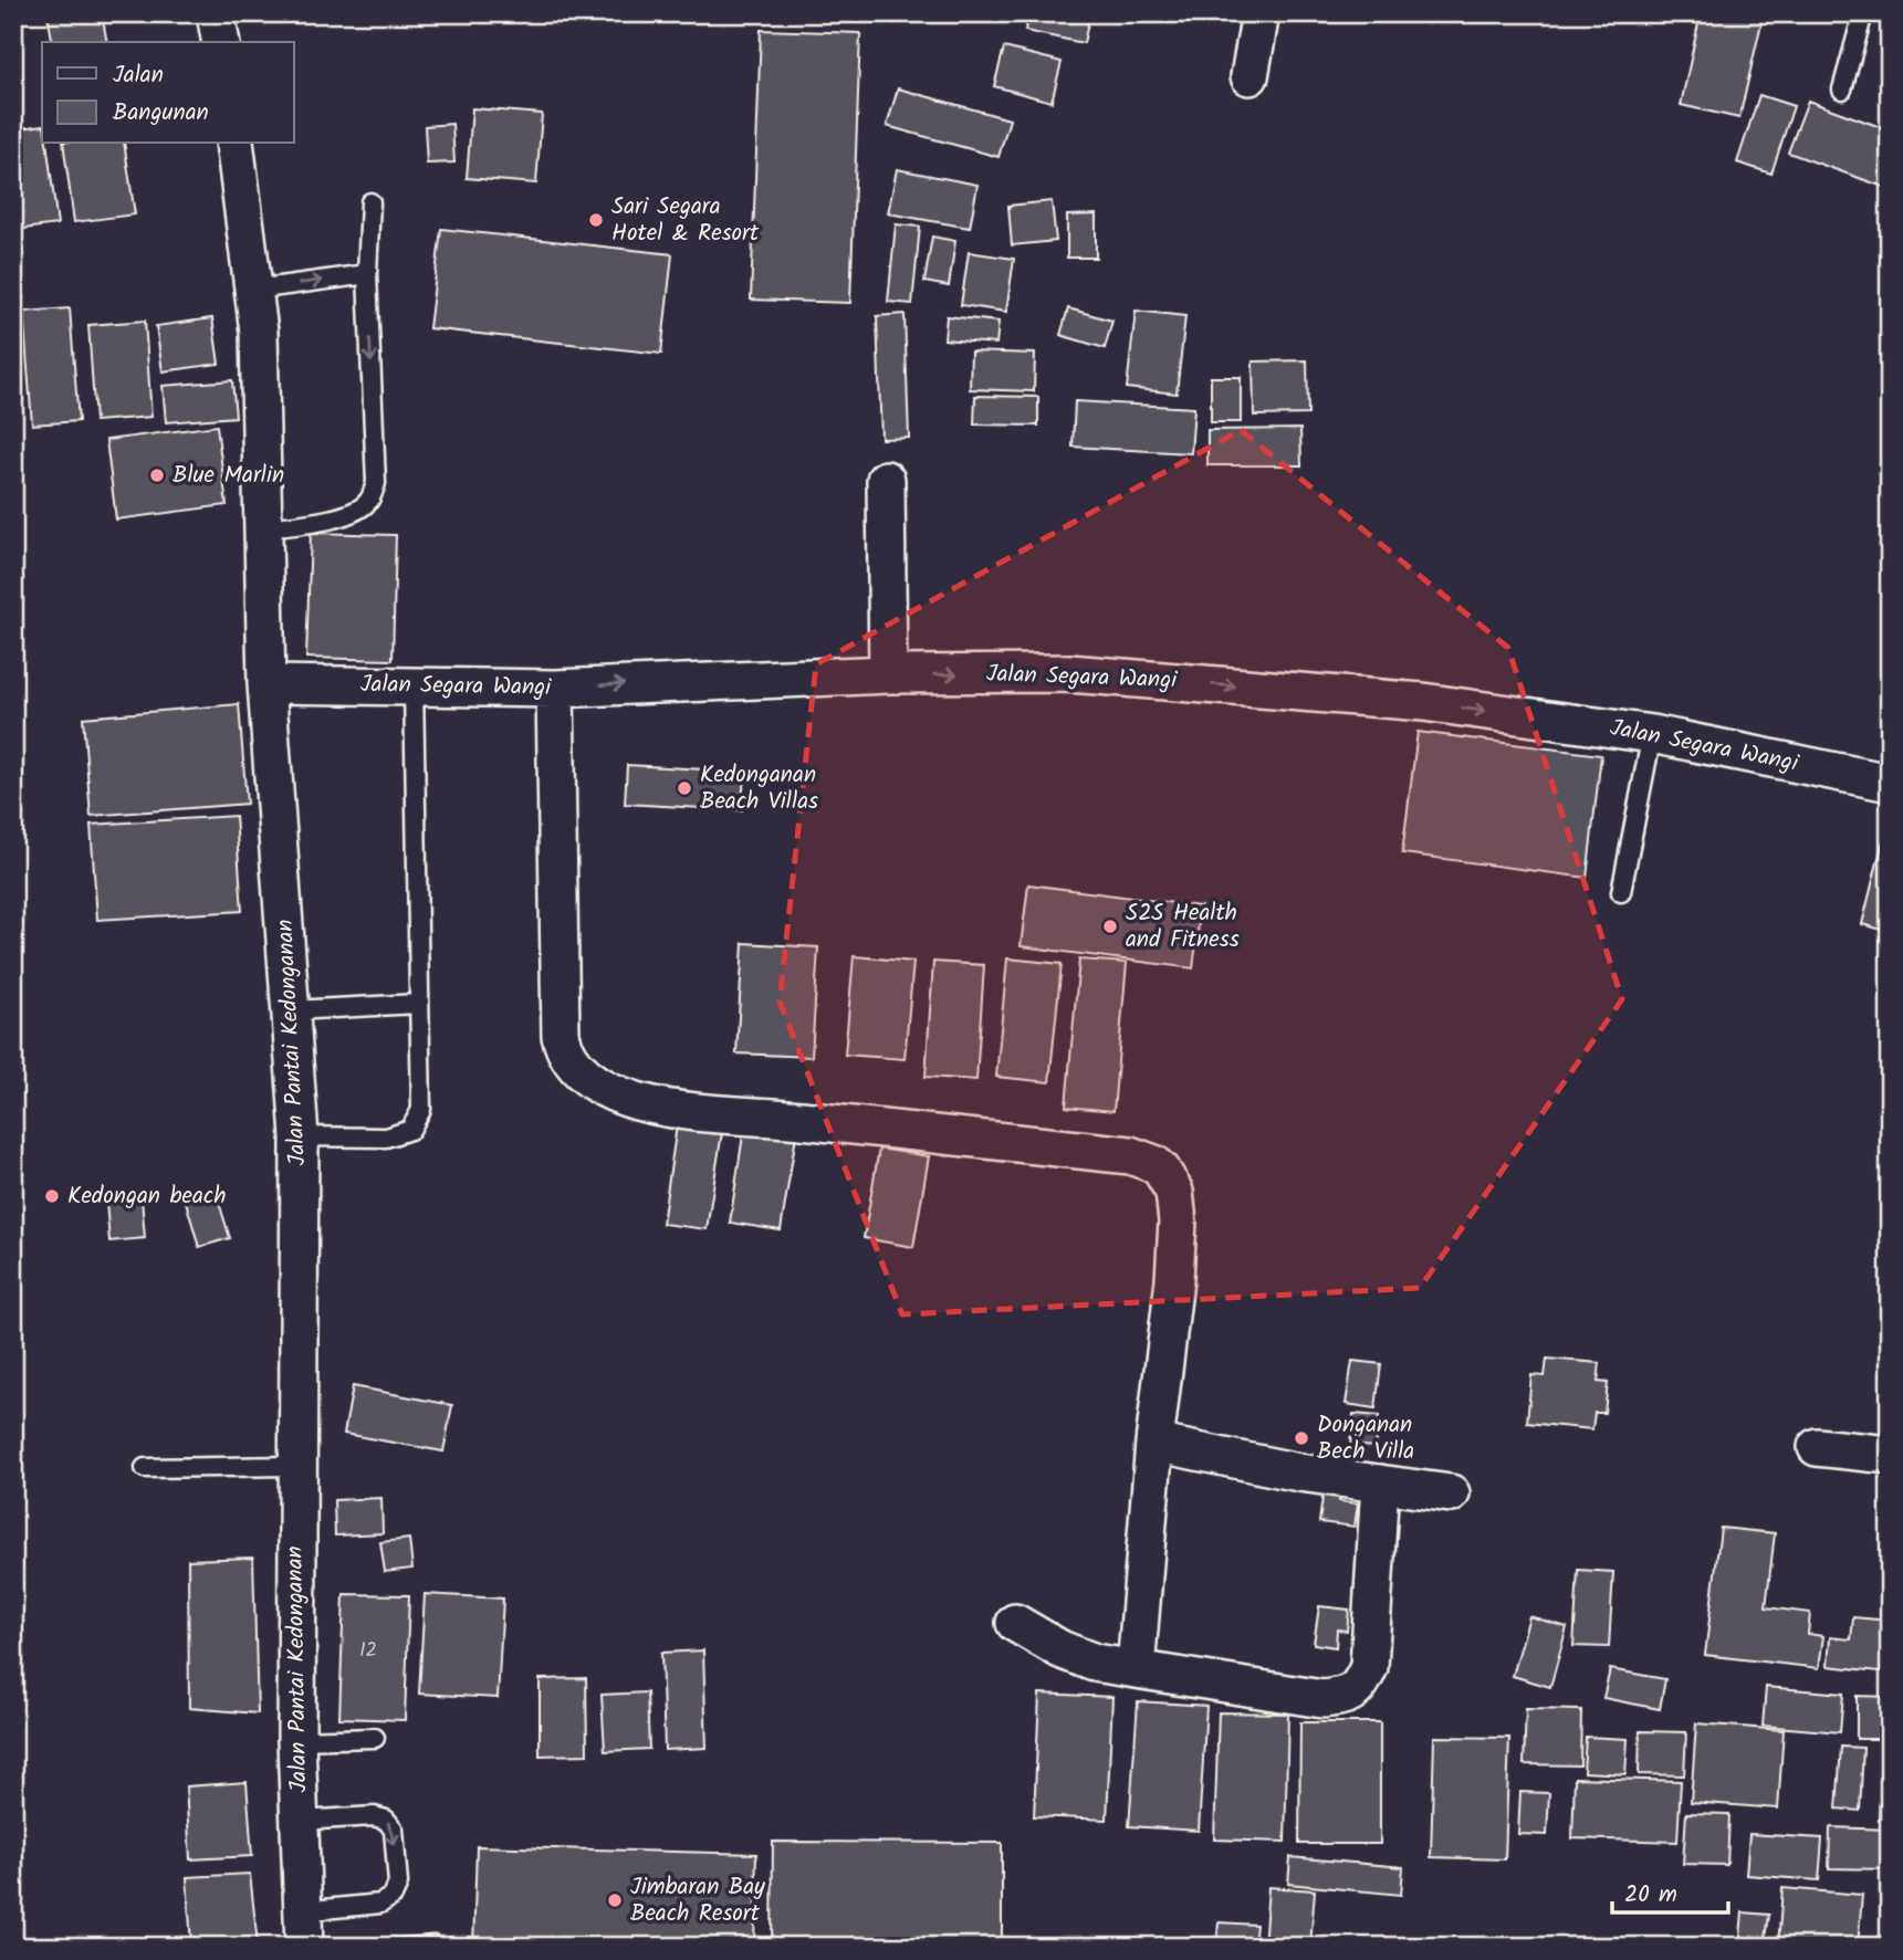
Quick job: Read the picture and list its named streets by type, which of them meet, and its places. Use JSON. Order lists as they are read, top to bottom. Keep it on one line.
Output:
{"streets":{"street":["Jalan Segara Wangi","Jalan Pantai Kedonganan"]},"crossings":[["Jalan Segara Wangi","Jalan Pantai Kedonganan"]],"one_way":["Jalan Segara Wangi"],"places":["Sari Segara Hotel & Resort","Blue Marlin","Kedonganan Beach Villas","S2S Health and Fitness","Kedongan beach","Donganan Bech Villa","Jimbaran Bay Beach Resort"],"house_numbers":["12"],"legend":["Jalan","Bangunan"],"scale_bar":"20 m"}
